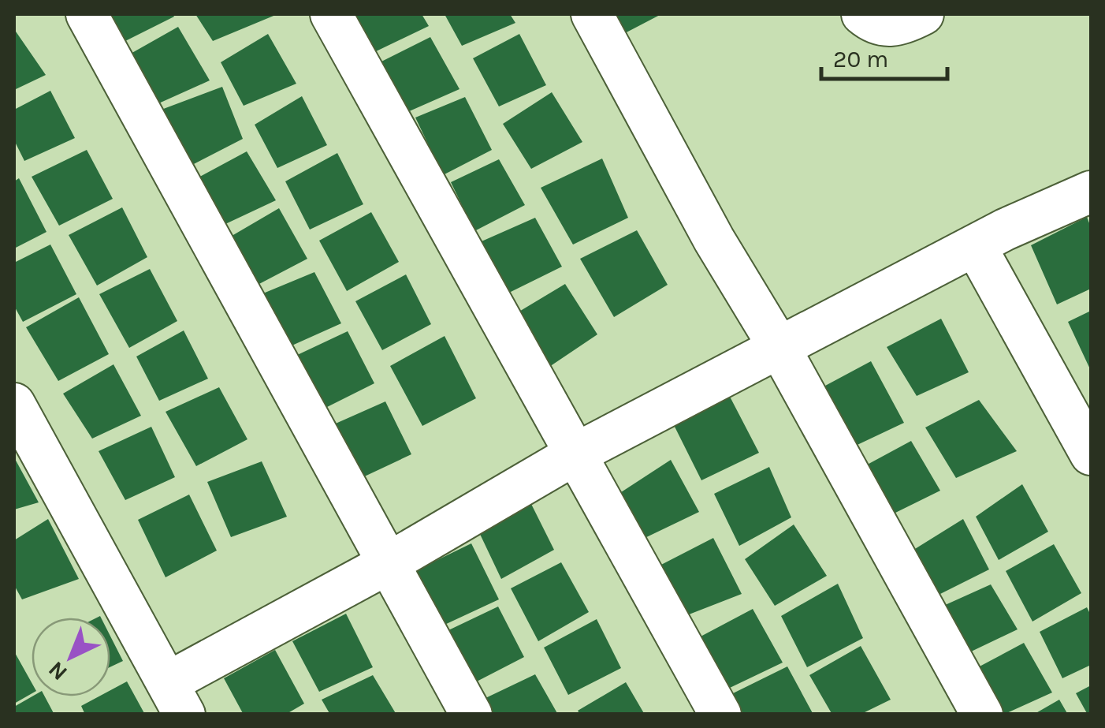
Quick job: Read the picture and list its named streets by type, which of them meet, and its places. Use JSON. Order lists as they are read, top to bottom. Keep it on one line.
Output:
{"scale_bar":"20 m","north":"bottom left"}
